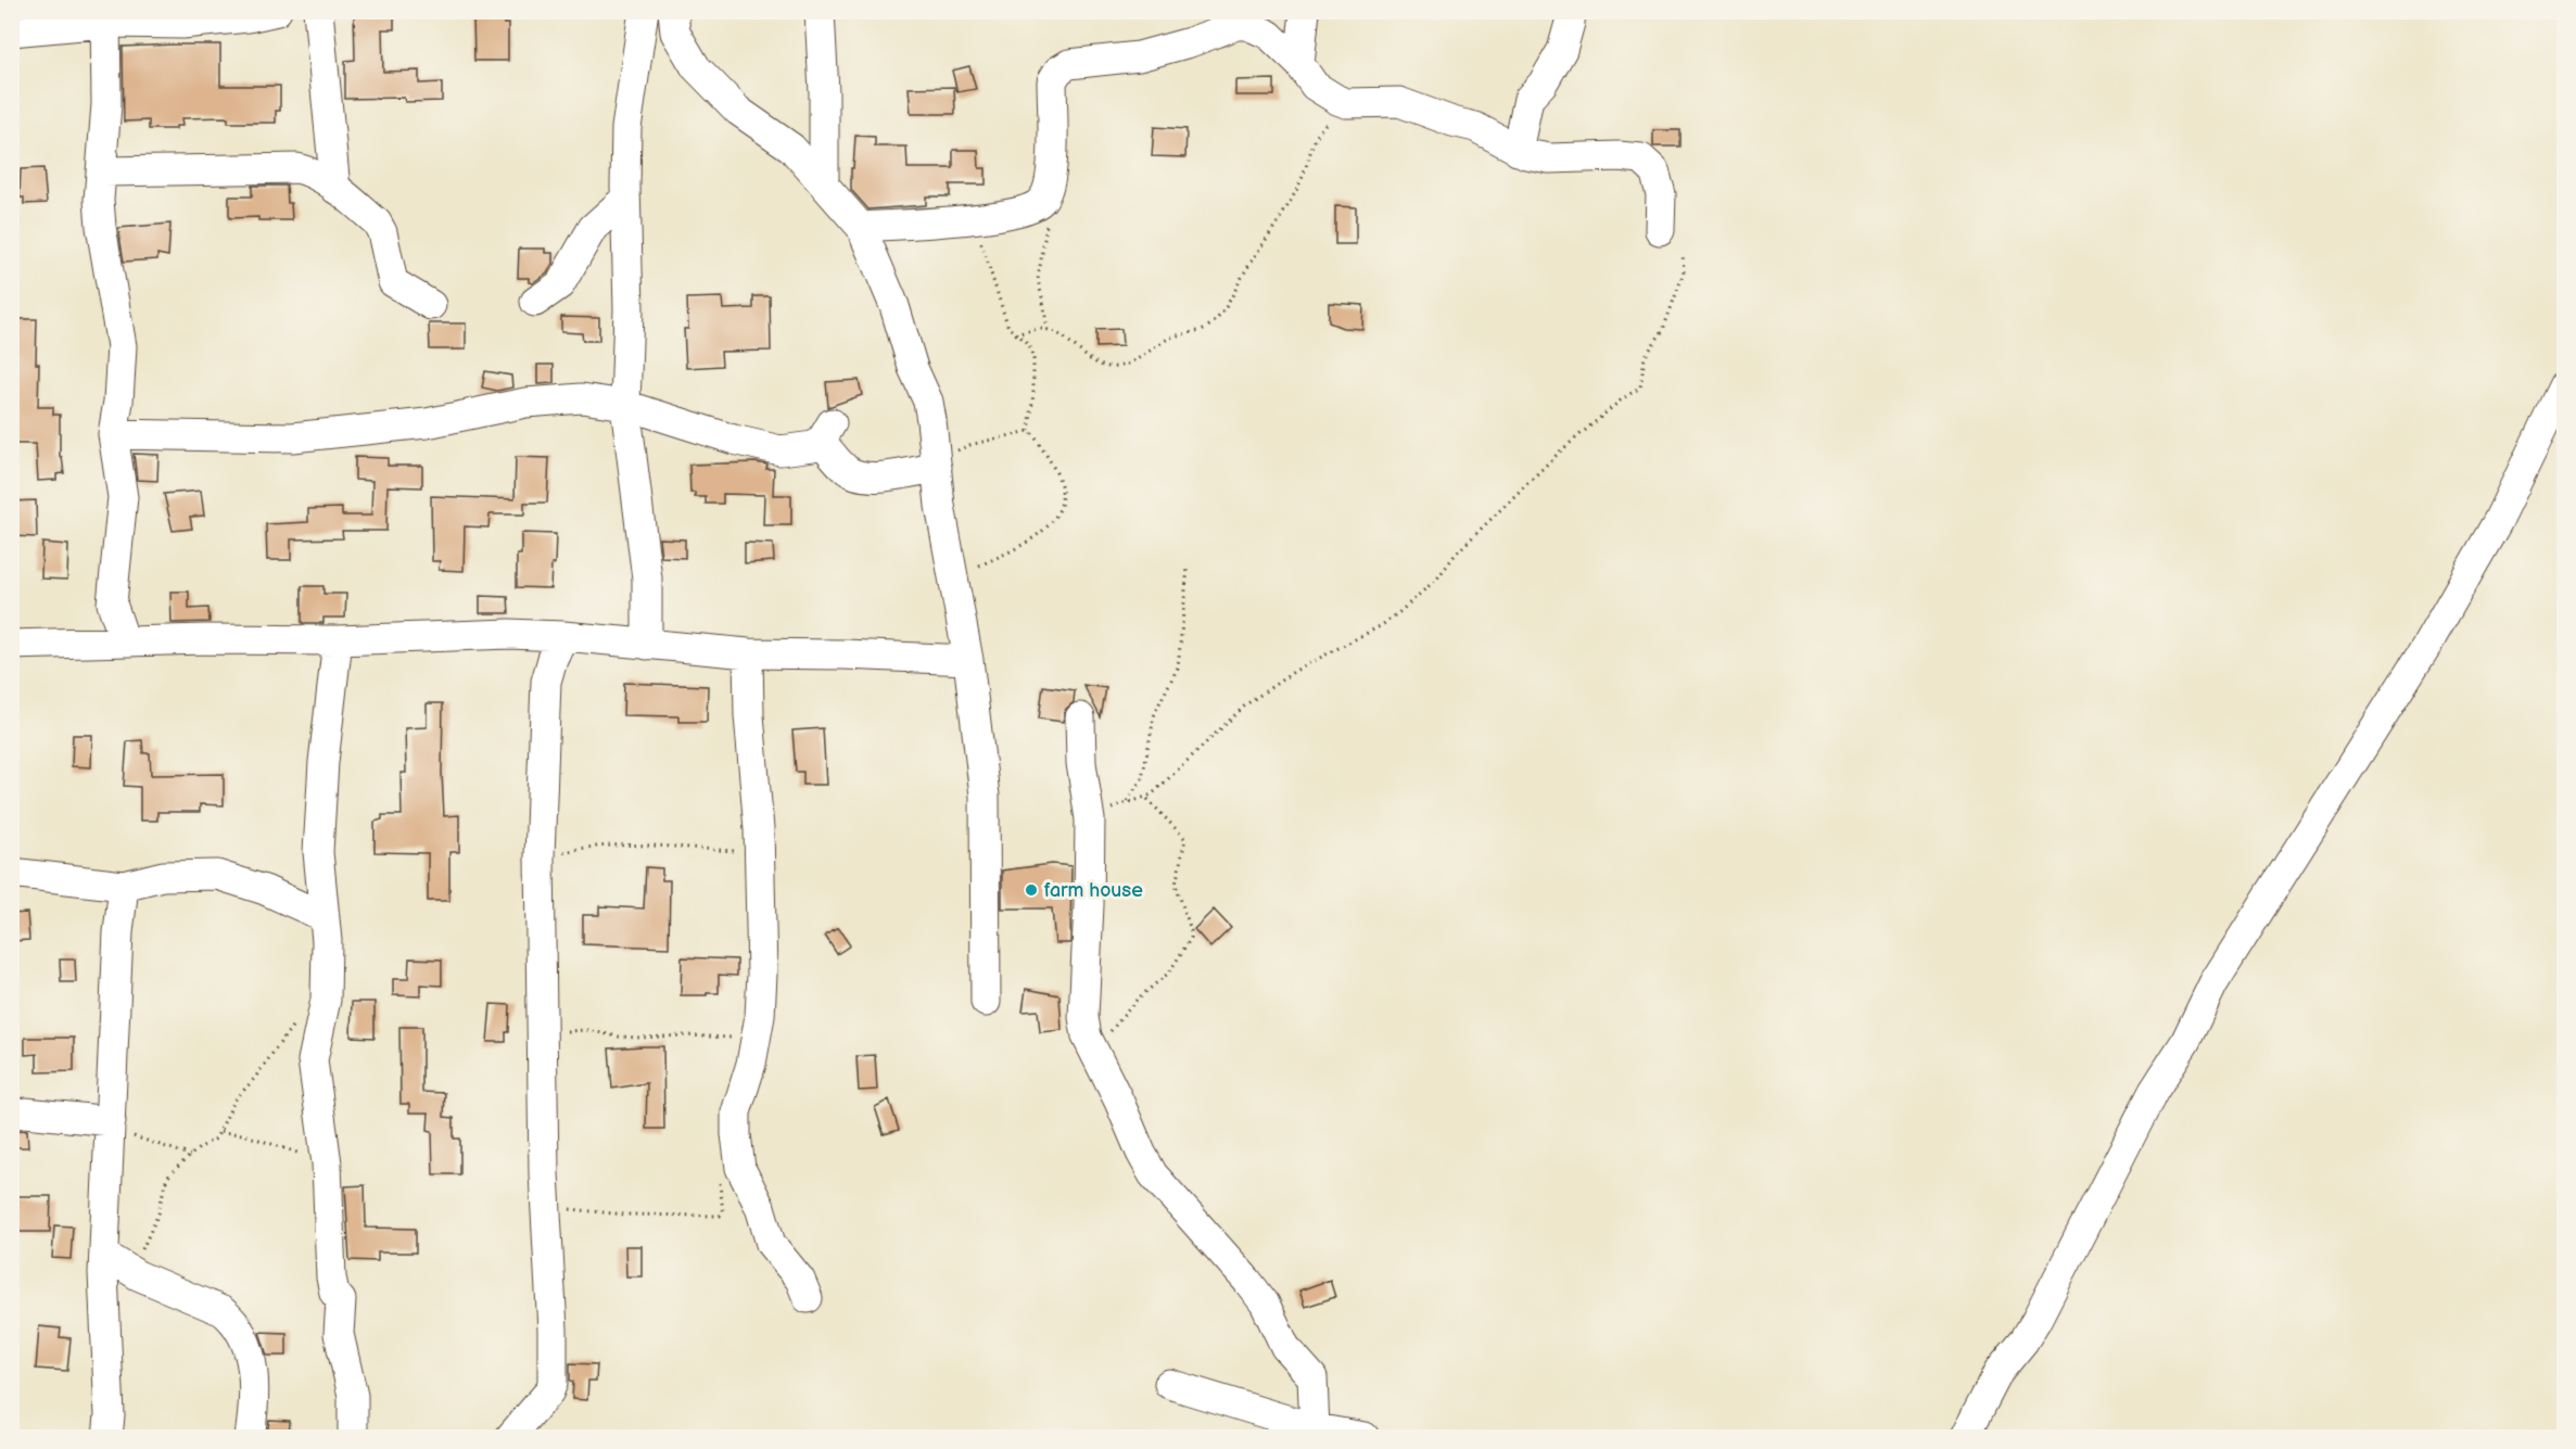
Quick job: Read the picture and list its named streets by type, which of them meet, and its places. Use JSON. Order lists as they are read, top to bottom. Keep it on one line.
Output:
{"places":["farm house"]}
